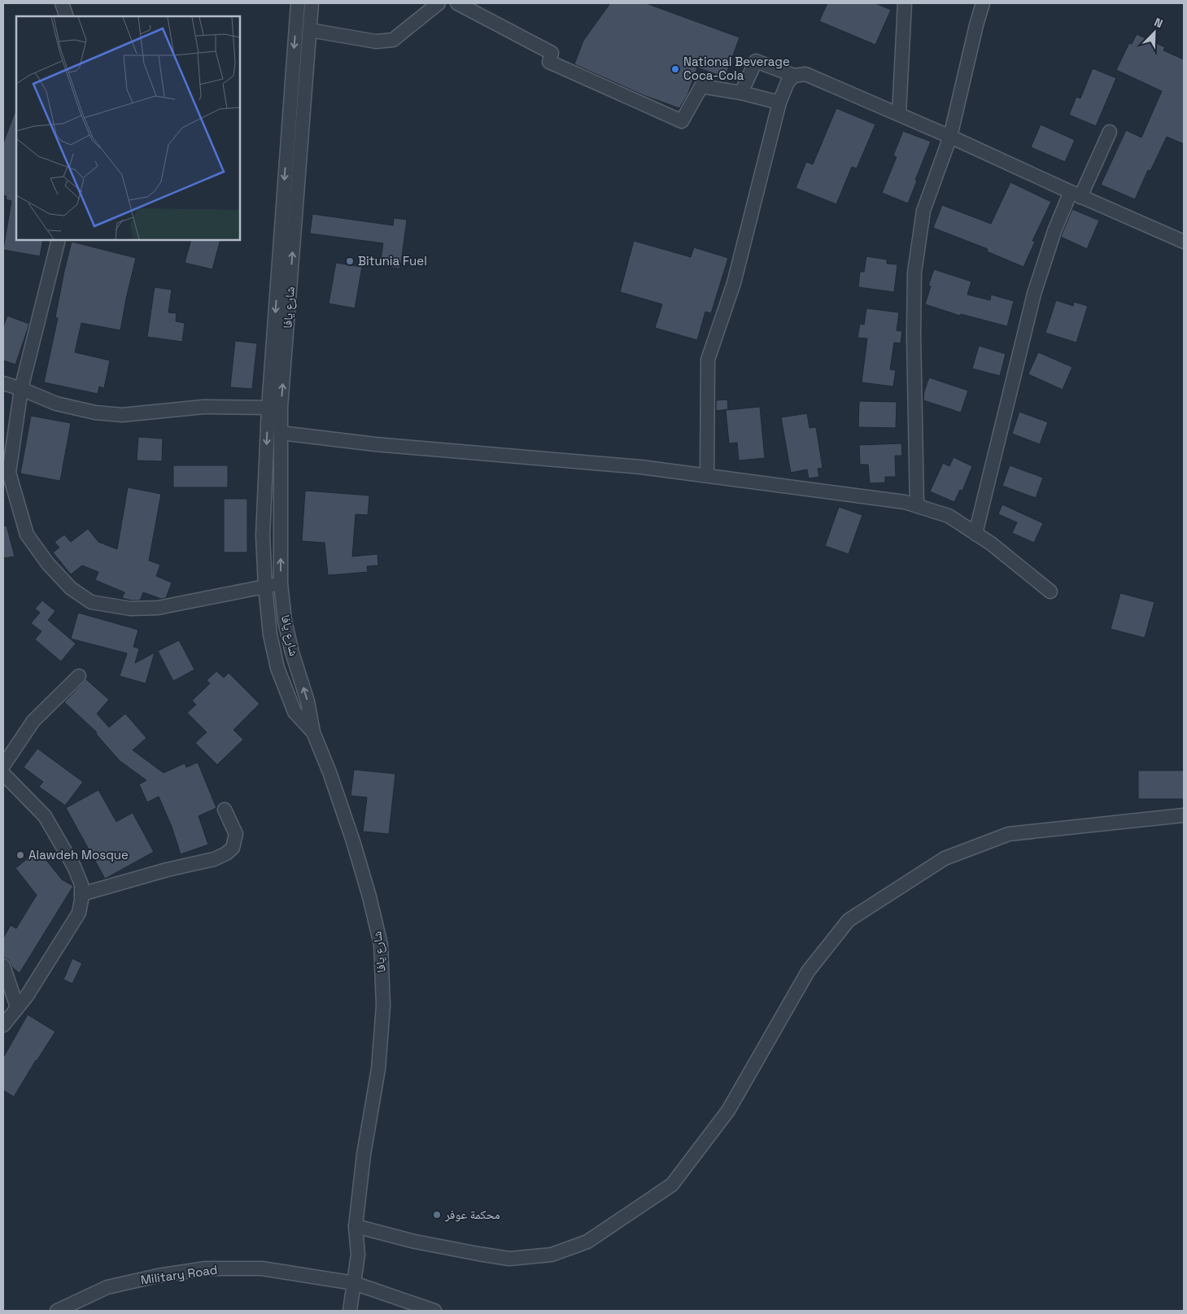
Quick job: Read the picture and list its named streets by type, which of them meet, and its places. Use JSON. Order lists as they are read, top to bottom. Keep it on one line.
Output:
{"streets":{"street":["شارع يافا","Military Road"]},"crossings":[["شارع يافا","Military Road"]],"places":["National Beverage Coca-Cola","Bitunia Fuel","Alawdeh Mosque","محكمة عوفر"],"north":"top right"}
